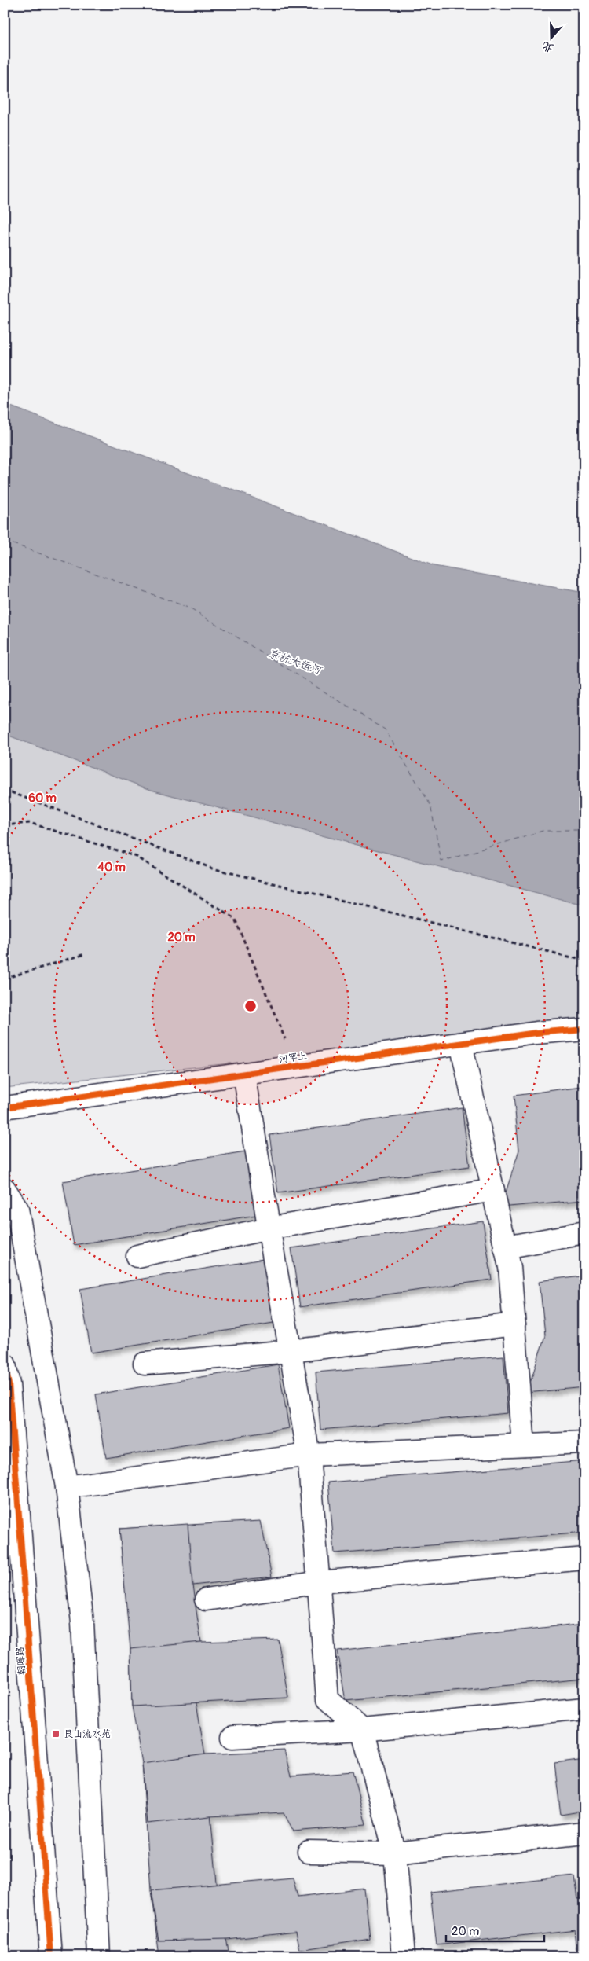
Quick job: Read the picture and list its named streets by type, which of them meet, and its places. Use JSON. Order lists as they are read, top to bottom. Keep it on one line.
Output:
{"streets":{"street":["河罕上","朝晖路"]},"water":["京杭大运河"],"places":{"transit":["艮山流水苑"]},"scale_bar":"20 m","north":"bottom","rings":["60 m","40 m","20 m"]}
